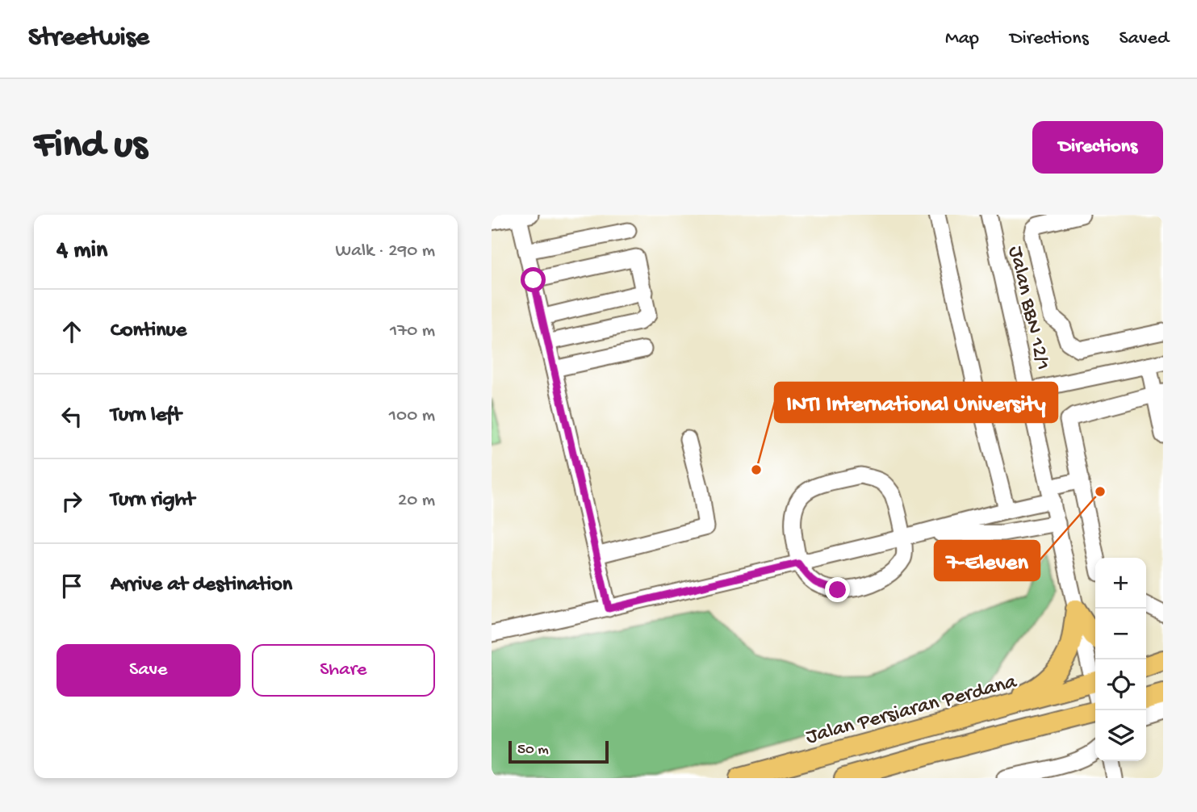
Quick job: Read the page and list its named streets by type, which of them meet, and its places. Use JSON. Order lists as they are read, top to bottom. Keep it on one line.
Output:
{"streets":{"main road":["Jalan Persiaran Perdana"],"street":["Jalan BBN 12/1"]},"places":["INTI International University","7-Eleven"],"scale_bar":"50 m","page":{"header":"Streetwise","nav":["Map","Directions","Saved"],"buttons":["Directions",["Save","Share"]],"title":"Find us","heading":["4 min","Walk · 290 m"],"list":[["Continue","170 m"],["Turn left","100 m"],["Turn right","20 m"],"Arrive at destination"],"map_buttons":["+","−"],"scale":"50 m"}}
